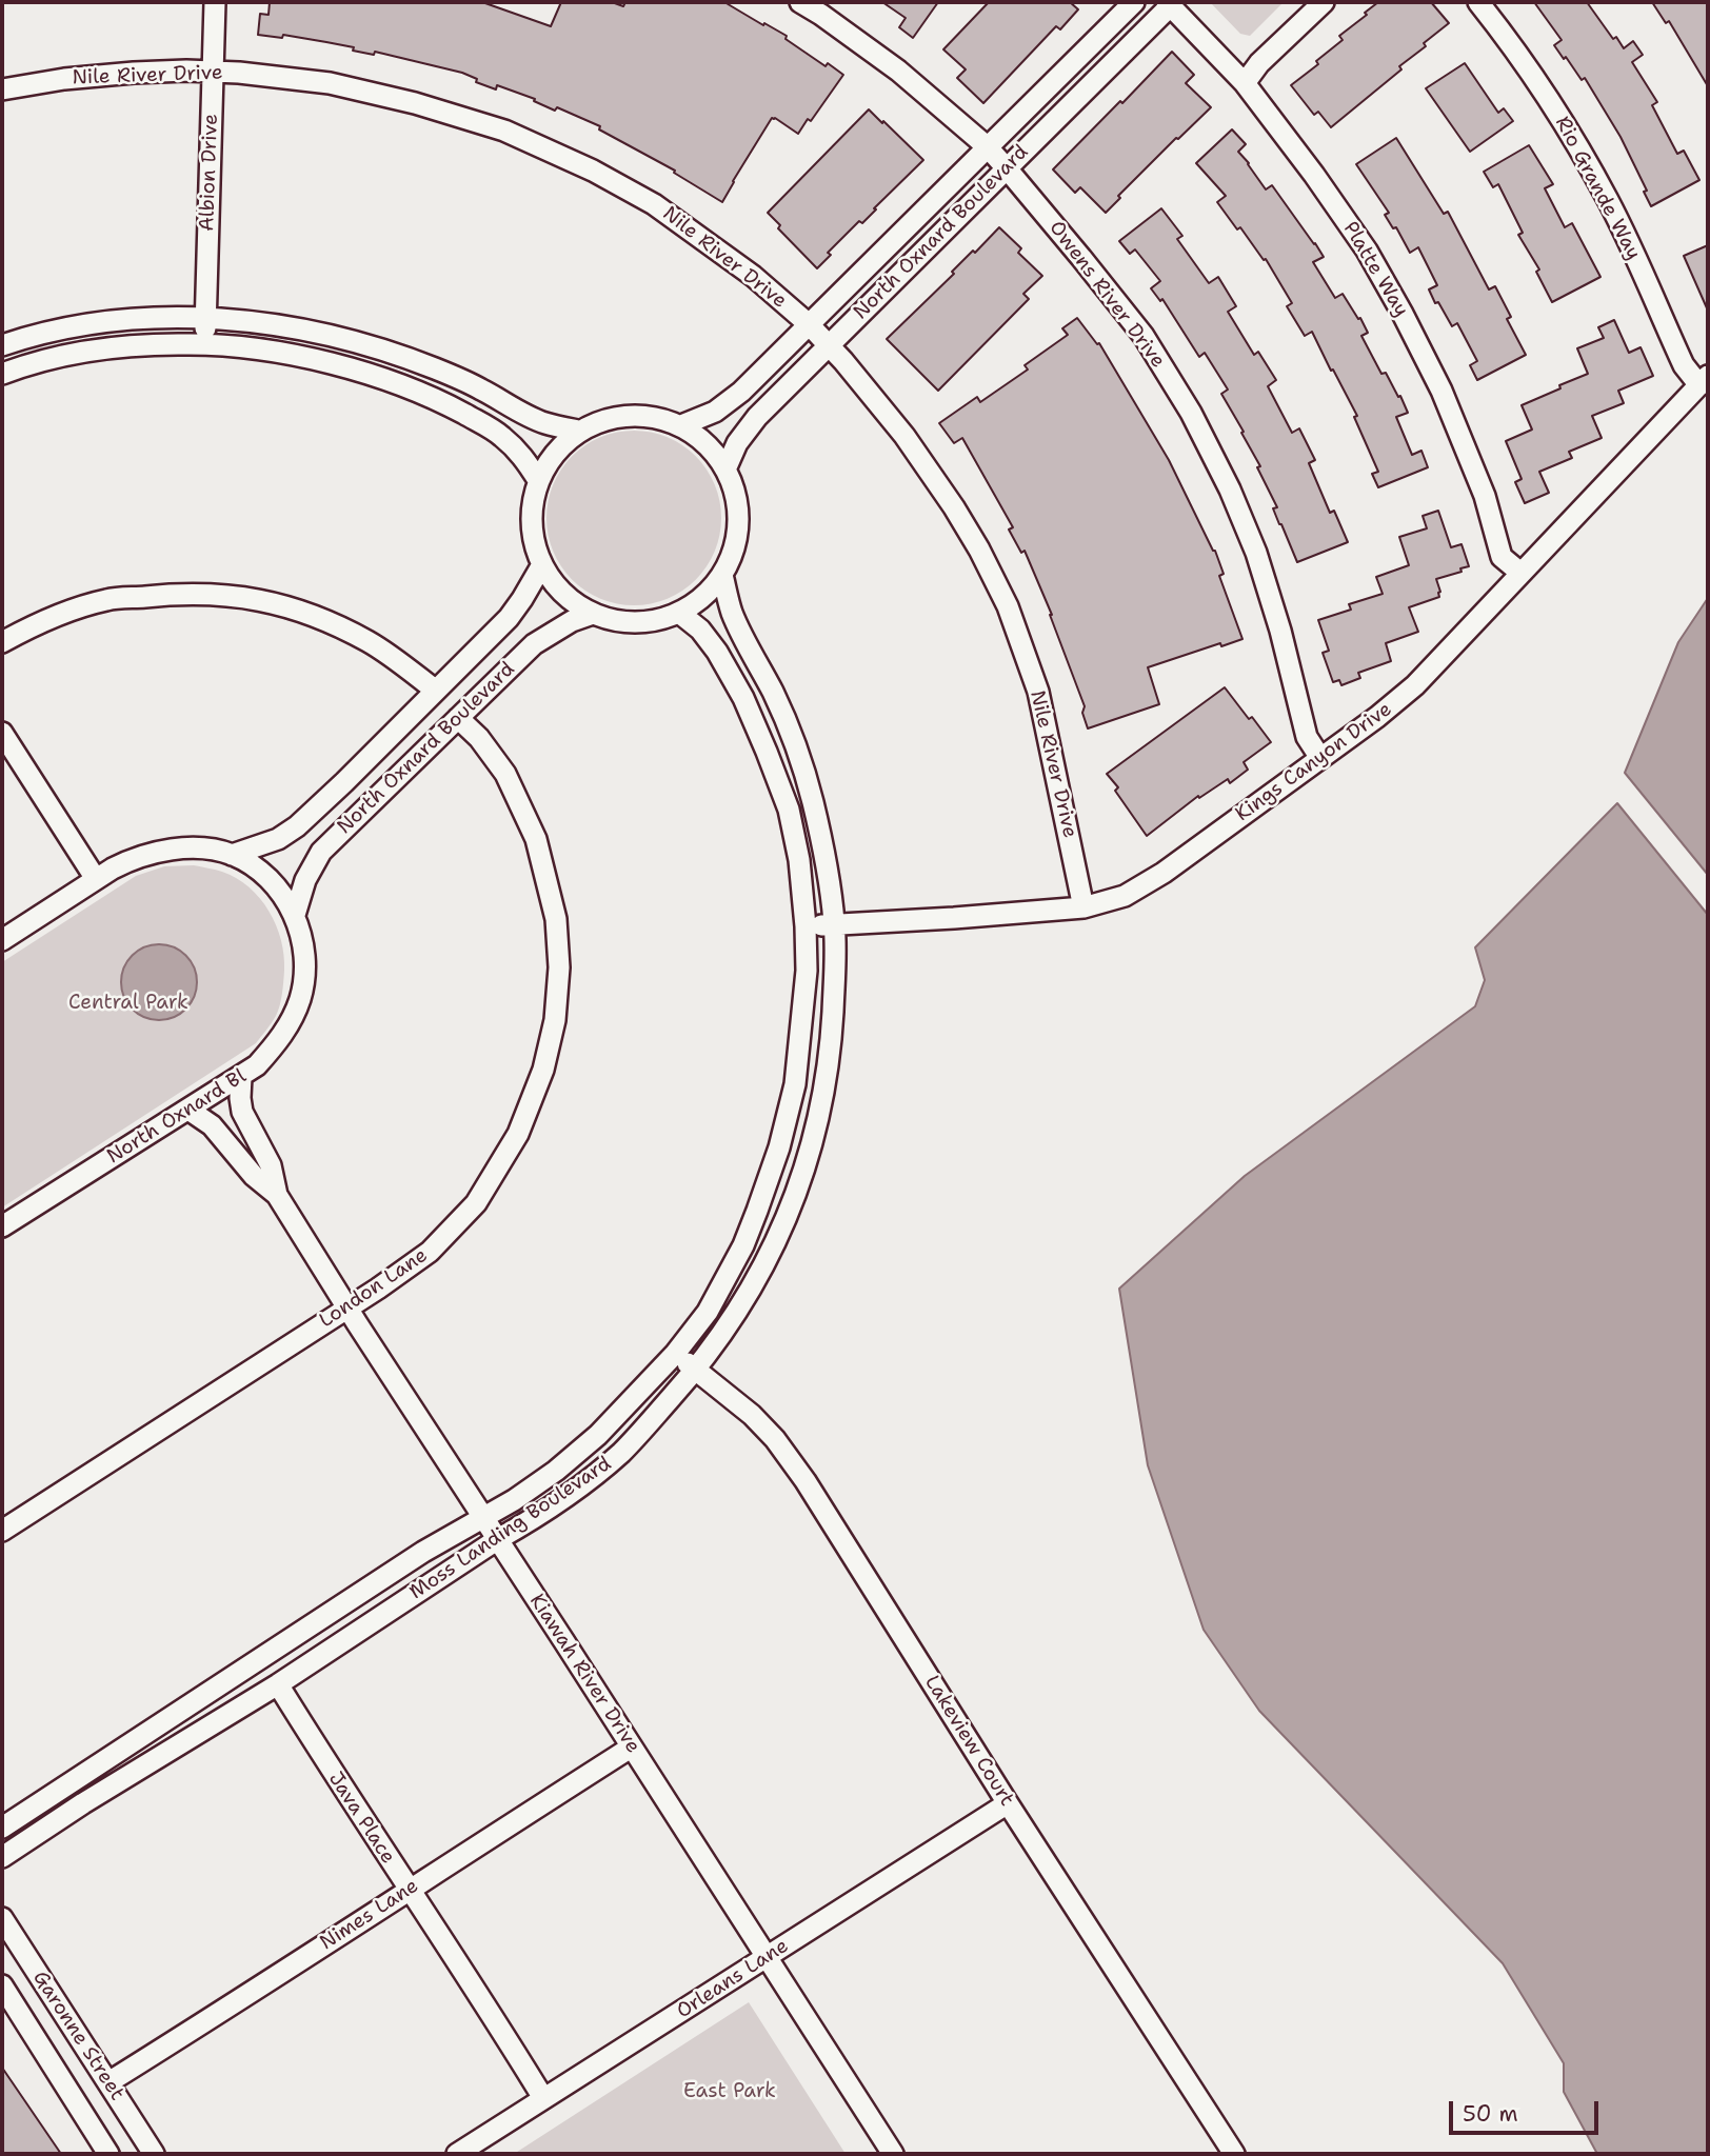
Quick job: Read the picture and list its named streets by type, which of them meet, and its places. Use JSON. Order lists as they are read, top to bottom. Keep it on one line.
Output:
{"streets":{"street":["Nile River Drive","Albion Drive","Rio Grande Way","North Oxnard Boulevard","Platte Way","Owens River Drive","Kings Canyon Drive","North Oxnard Bl","London Lane","Moss Landing Boulevard","Kiawah River Drive","Lakeview Court","Java Place","Nimes Lane","Orleans Lane","Garonne Street"]},"crossings":[["Nile River Drive","Albion Drive"],["Nile River Drive","North Oxnard Boulevard"],["Nile River Drive","Kings Canyon Drive"],["Rio Grande Way","Kings Canyon Drive"],["North Oxnard Boulevard","Platte Way"],["North Oxnard Boulevard","Owens River Drive"],["North Oxnard Boulevard","North Oxnard Bl"],["North Oxnard Boulevard","London Lane"],["North Oxnard Boulevard","Moss Landing Boulevard"],["Platte Way","Kings Canyon Drive"],["Owens River Drive","Kings Canyon Drive"],["Kings Canyon Drive","Moss Landing Boulevard"],["North Oxnard Bl","Kiawah River Drive"],["London Lane","Kiawah River Drive"],["Moss Landing Boulevard","Kiawah River Drive"],["Moss Landing Boulevard","Lakeview Court"],["Moss Landing Boulevard","Java Place"],["Kiawah River Drive","Nimes Lane"],["Kiawah River Drive","Orleans Lane"],["Lakeview Court","Orleans Lane"],["Java Place","Nimes Lane"],["Java Place","Orleans Lane"],["Nimes Lane","Garonne Street"]],"parks":["Central Park","East Park"],"scale_bar":"50 m"}
